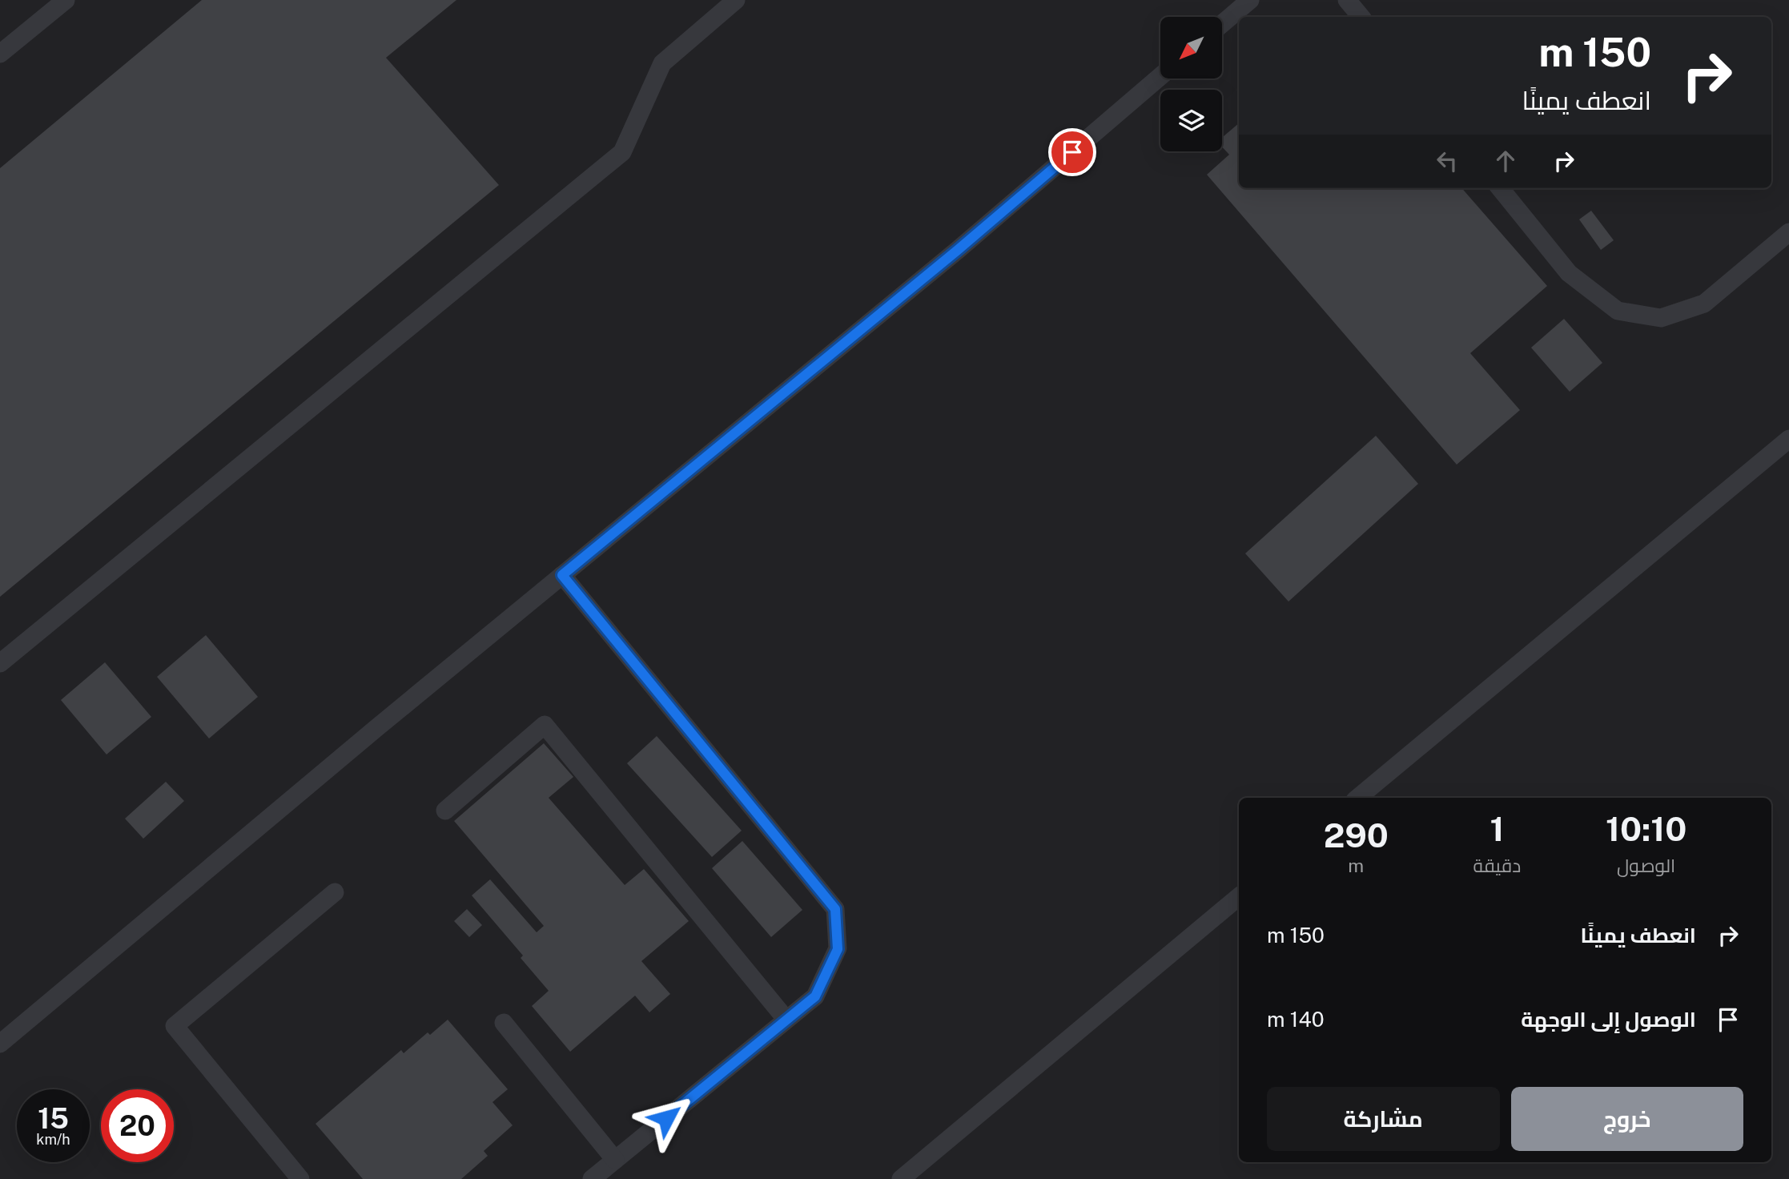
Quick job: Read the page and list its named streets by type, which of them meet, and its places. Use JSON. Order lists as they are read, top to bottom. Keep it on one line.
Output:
{"north":"bottom left","page":{"turn":["150 m","انعطف يمينًا"],"eta":["10:10","الوصول","1","دقيقة","290","m"],"list":[{"name":"انعطف يمينًا","value":"150 m"},{"name":"الوصول إلى الوجهة","value":"140 m"}],"buttons":["خروج","مشاركة"],"speed":"15 km/h","limit":"20"}}
